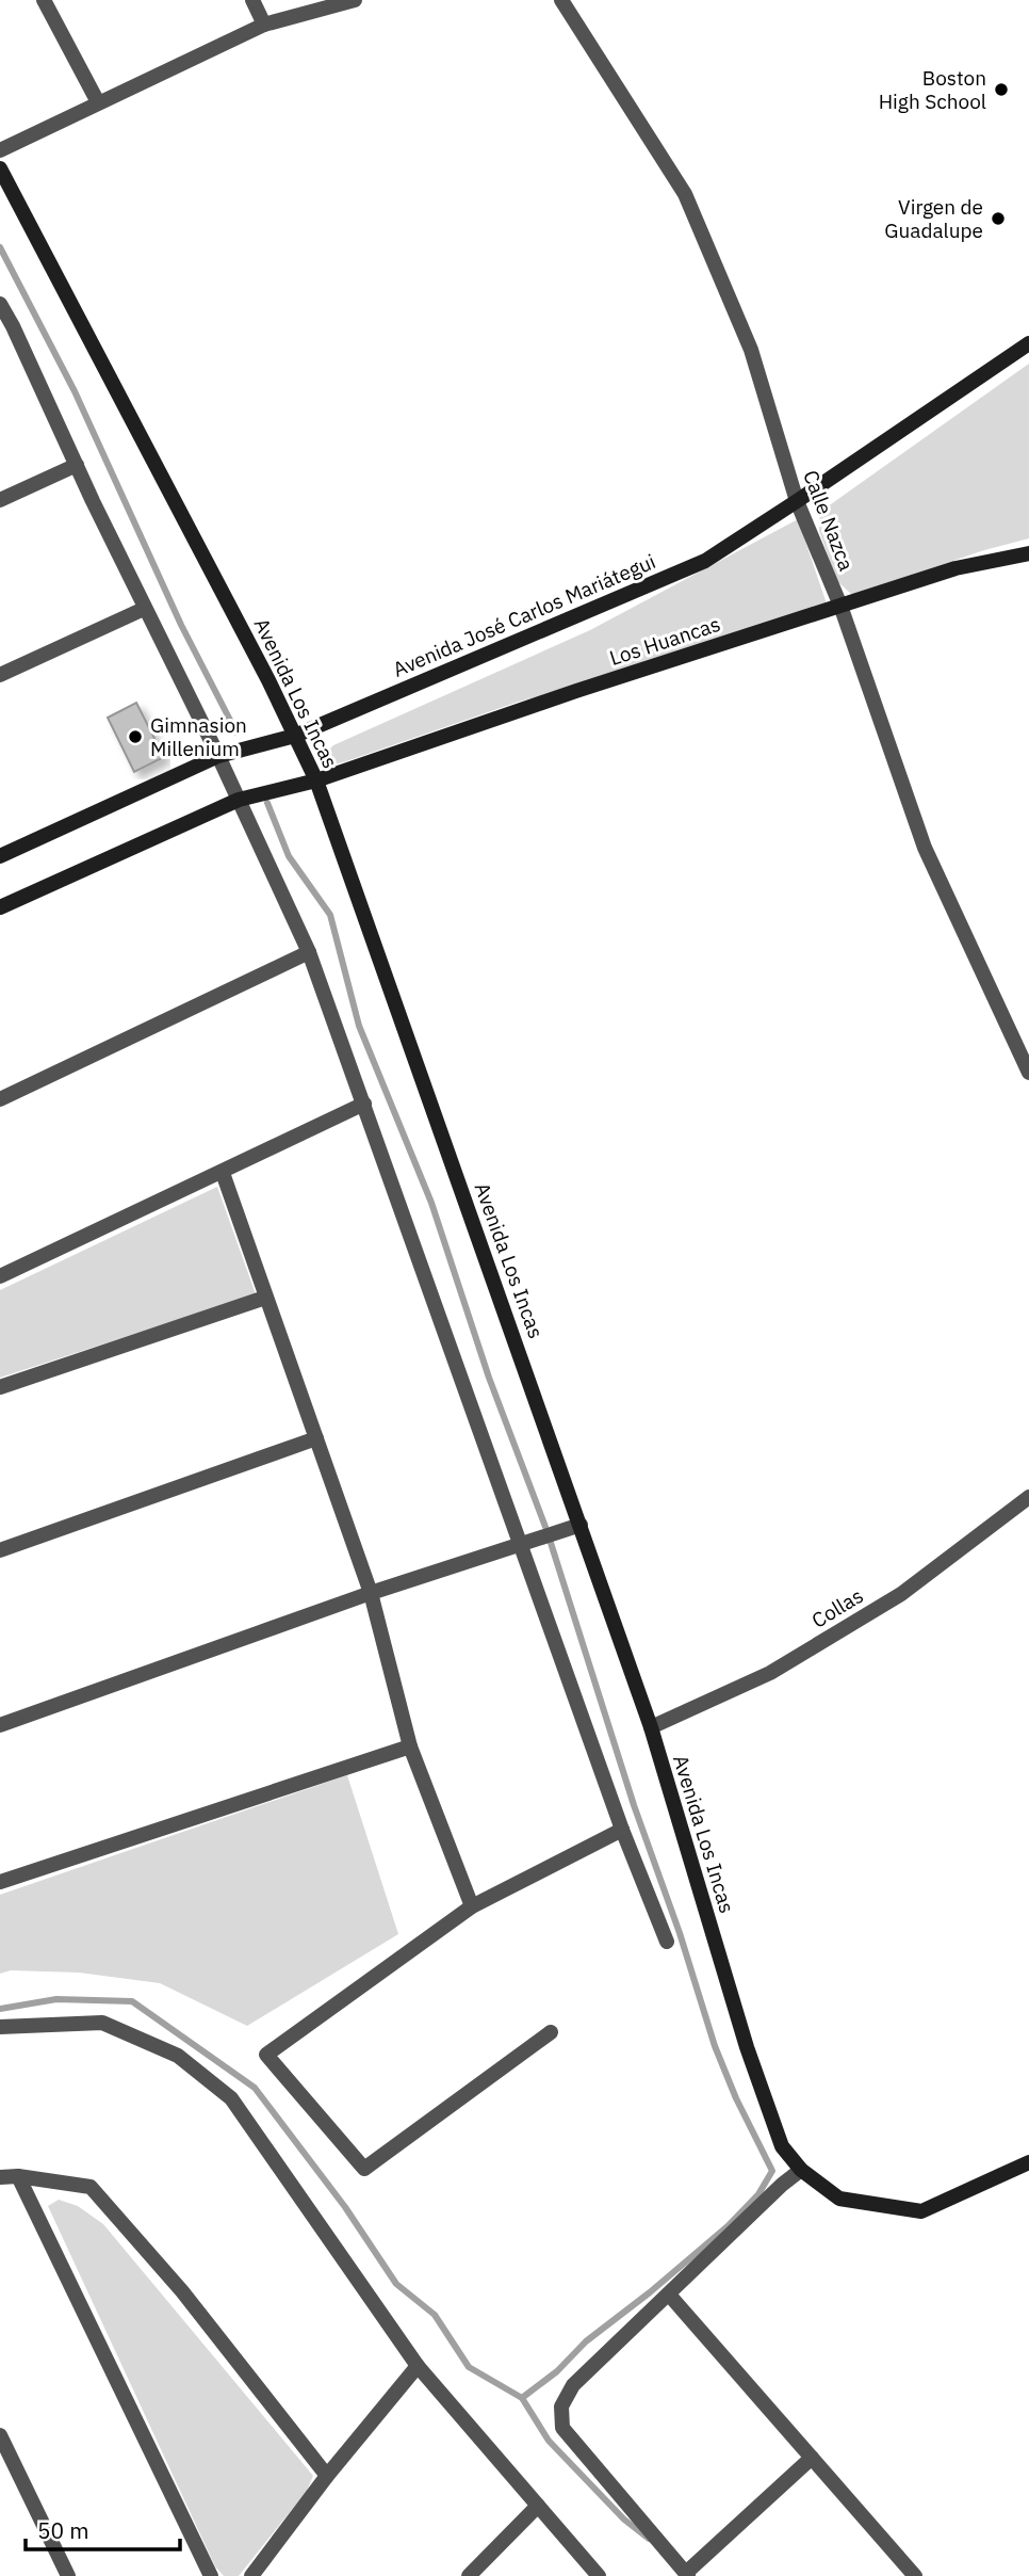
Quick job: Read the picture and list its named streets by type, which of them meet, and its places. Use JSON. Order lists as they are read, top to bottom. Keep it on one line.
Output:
{"streets":{"street":["Calle Nazca","Avenida José Carlos Mariátegui","Los Huancas","Avenida Los Incas","Collas"]},"crossings":[["Calle Nazca","Avenida José Carlos Mariátegui"],["Calle Nazca","Los Huancas"],["Avenida José Carlos Mariátegui","Avenida Los Incas"],["Los Huancas","Avenida Los Incas"],["Avenida Los Incas","Collas"]],"places":["Boston High School","Virgen de Guadalupe","Gimnasion Millenium"],"scale_bar":"50 m"}
